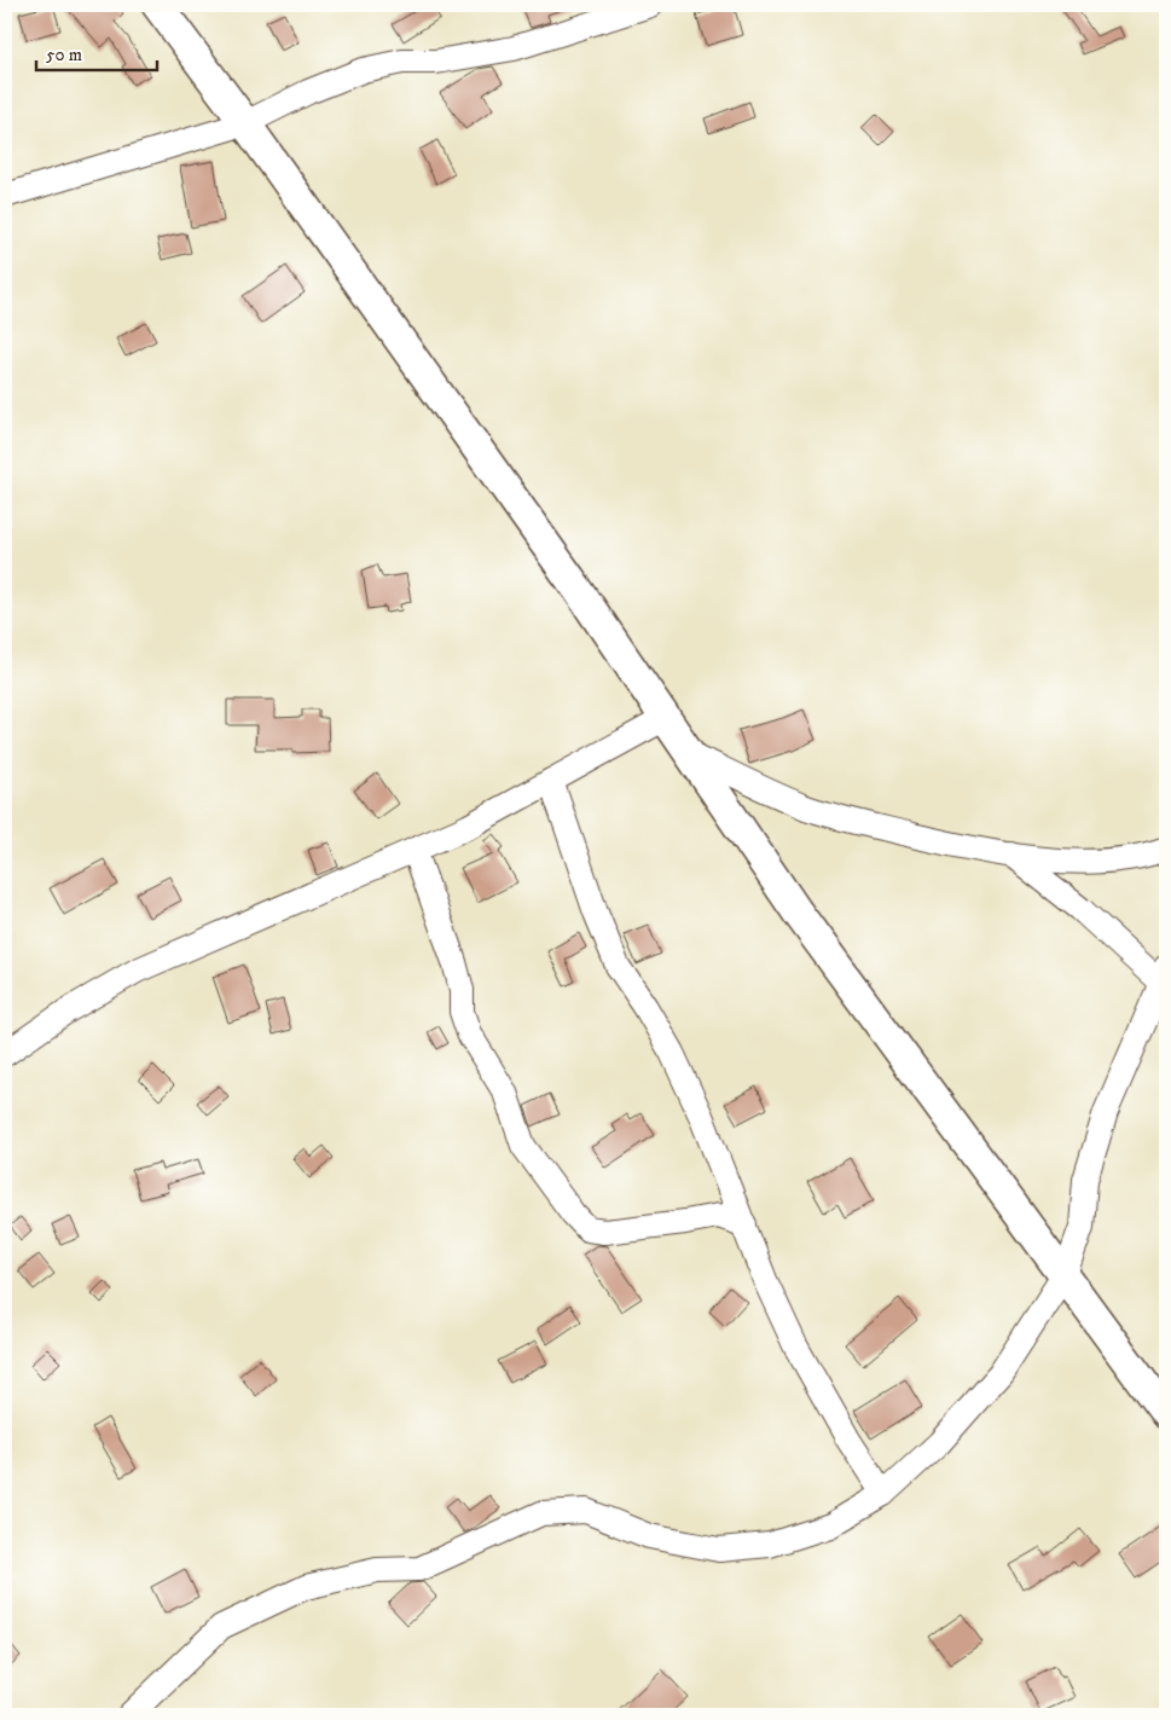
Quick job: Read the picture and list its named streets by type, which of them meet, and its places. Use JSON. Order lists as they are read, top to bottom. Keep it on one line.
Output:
{"scale_bar":"50 m"}
